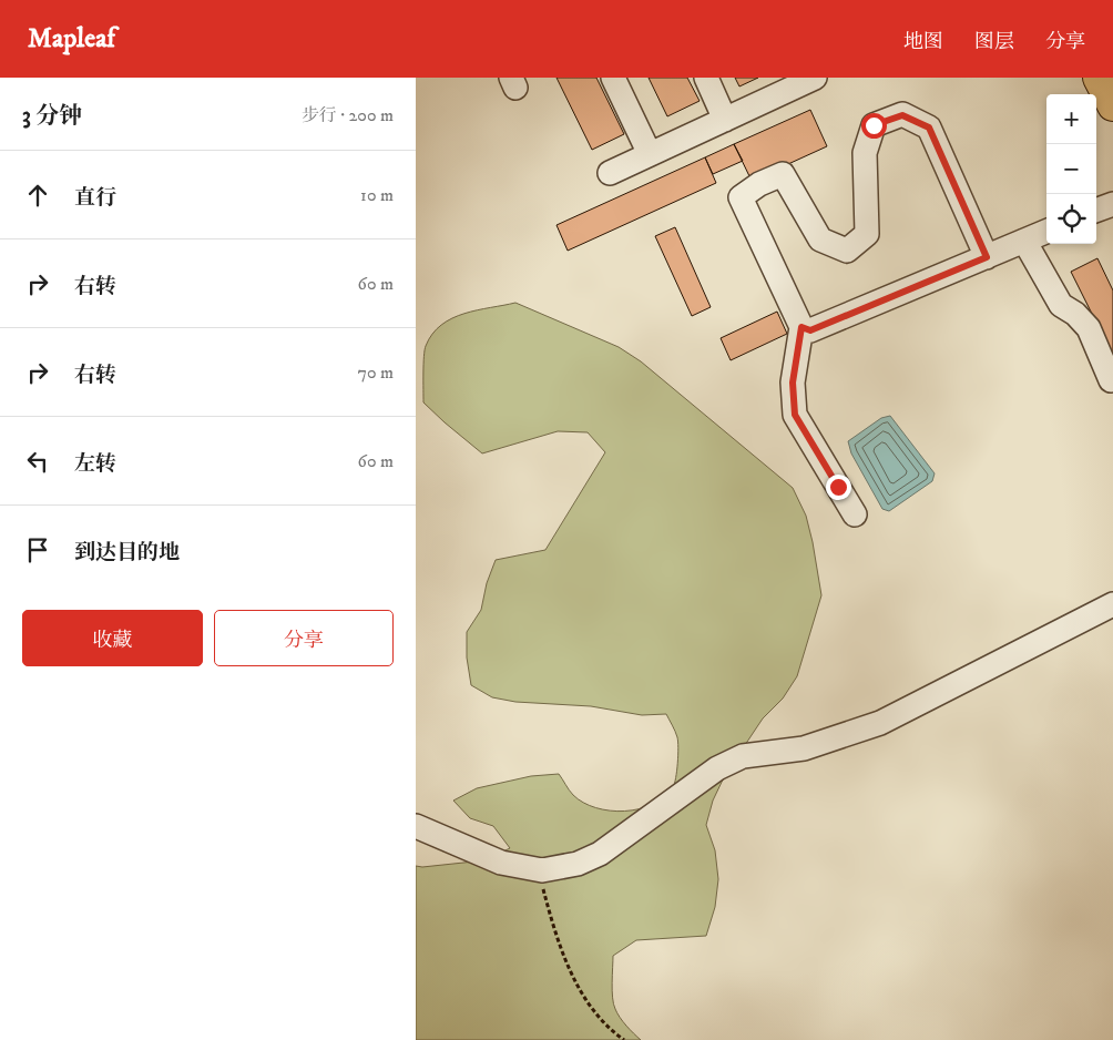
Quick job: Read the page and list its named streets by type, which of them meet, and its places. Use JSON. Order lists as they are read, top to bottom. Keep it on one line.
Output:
{"page":{"header":"Mapleaf","nav":["地图","图层","分享"],"heading":["3 分钟","步行 · 200 m"],"map_buttons":["+","−"],"list":[["直行","10 m"],["右转","60 m"],["右转","70 m"],["左转","60 m"],"到达目的地"],"buttons":["收藏","分享"]}}
